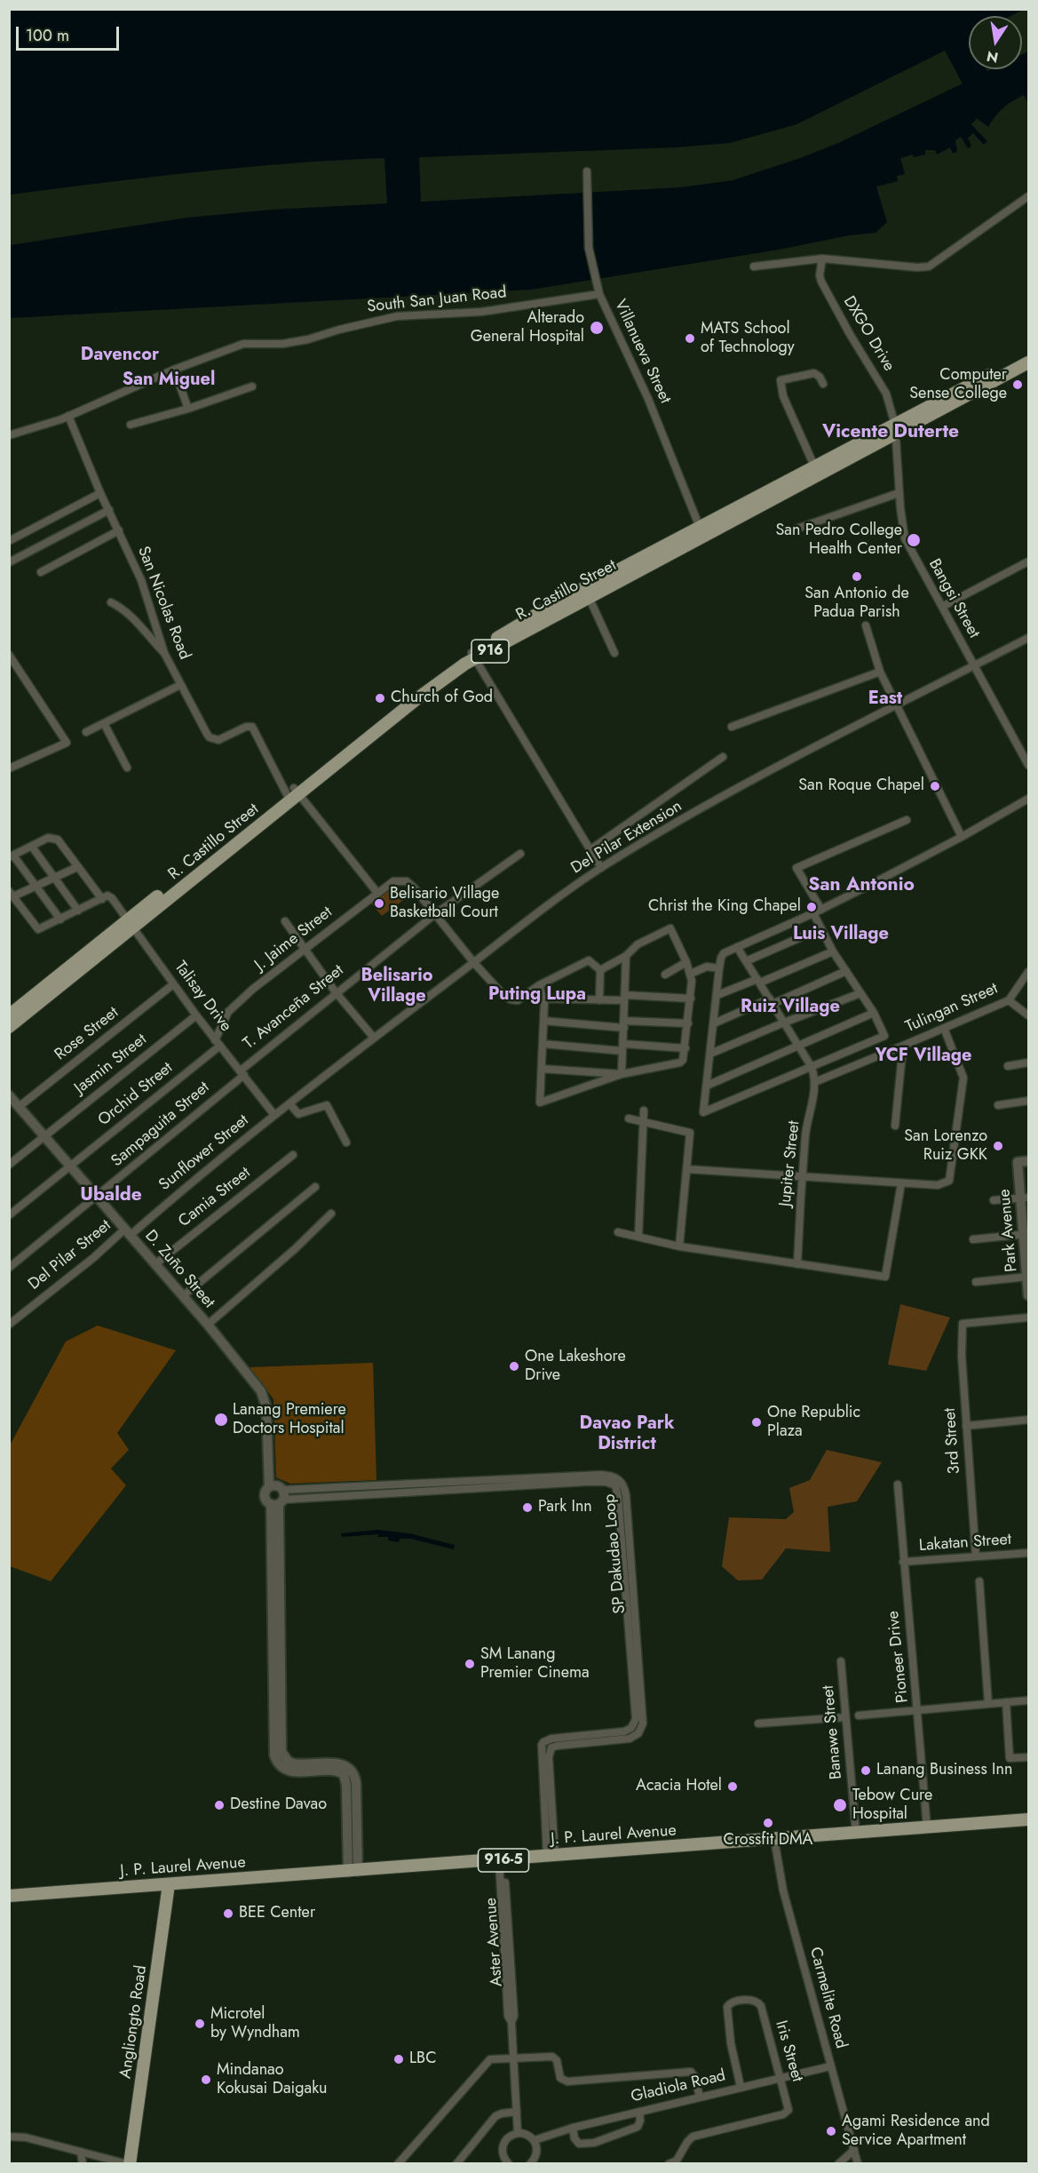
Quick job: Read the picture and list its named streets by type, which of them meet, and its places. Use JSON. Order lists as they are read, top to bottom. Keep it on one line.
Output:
{"streets":{"main road":["R. Castillo Street","916","J. P. Laurel Avenue","916-5","Angliongto Road"],"street":["South San Juan Road","DXGO Drive","Villanueva Street","Bangsi Street","San Nicolas Road","Del Pilar Extension","J. Jaime Street","Talisay Drive","T. Avanceña Street","Tulingan Street","Rose Street","Jasmin Street","Orchid Street","Sampaguita Street","Sunflower Street","Jupiter Street","Camia Street","Park Avenue","Del Pilar Street","D. Zuño Street","3rd Street","Lakatan Street","SP Dakudao Loop","Pioneer Drive","Banawe Street","Aster Avenue","Carmelite Road","Iris Street","Gladiola Road"]},"crossings":[["South San Juan Road","Villanueva Street"],["South San Juan Road","San Nicolas Road"],["DXGO Drive","R. Castillo Street"],["DXGO Drive","Bangsi Street"],["Villanueva Street","R. Castillo Street"],["R. Castillo Street","Bangsi Street"],["R. Castillo Street","San Nicolas Road"],["R. Castillo Street","Talisay Drive"],["Bangsi Street","Del Pilar Extension"],["Del Pilar Extension","Talisay Drive"],["Del Pilar Extension","Sunflower Street"],["J. Jaime Street","Talisay Drive"],["J. Jaime Street","T. Avanceña Street"],["J. Jaime Street","Orchid Street"],["Talisay Drive","T. Avanceña Street"],["Talisay Drive","Rose Street"],["Talisay Drive","Jasmin Street"],["Talisay Drive","Orchid Street"],["Talisay Drive","Sampaguita Street"],["Talisay Drive","Sunflower Street"],["T. Avanceña Street","Sampaguita Street"],["Tulingan Street","Jupiter Street"],["Rose Street","D. Zuño Street"],["Jasmin Street","D. Zuño Street"],["Orchid Street","D. Zuño Street"],["Sampaguita Street","D. Zuño Street"],["Sunflower Street","Del Pilar Street"],["Sunflower Street","D. Zuño Street"],["Camia Street","D. Zuño Street"],["Del Pilar Street","D. Zuño Street"],["D. Zuño Street","SP Dakudao Loop"],["3rd Street","Lakatan Street"],["Lakatan Street","Pioneer Drive"],["SP Dakudao Loop","J. P. Laurel Avenue"],["Pioneer Drive","J. P. Laurel Avenue"],["Banawe Street","J. P. Laurel Avenue"],["J. P. Laurel Avenue","Aster Avenue"],["J. P. Laurel Avenue","Carmelite Road"],["J. P. Laurel Avenue","Angliongto Road"],["Carmelite Road","Gladiola Road"],["Iris Street","Gladiola Road"]],"districts":["Davencor","San Miguel","Vicente Duterte","East","San Antonio","Luis Village","Belisario Village","Puting Lupa","Ruiz Village","YCF Village","Ubalde","Davao Park District"],"places":["Alterado General Hospital","MATS School of Technology","Computer Sense College","San Pedro College Health Center","San Antonio de Padua Parish","Church of God","San Roque Chapel","Belisario Village Basketball Court","Christ the King Chapel","San Lorenzo Ruiz GKK","One Lakeshore Drive","Lanang Premiere Doctors Hospital","One Republic Plaza","Park Inn","SM Lanang Premier Cinema","Lanang Business Inn","Acacia Hotel","Destine Davao","Tebow Cure Hospital","Crossfit DMA","BEE Center","Microtel by Wyndham","LBC","Mindanao Kokusai Daigaku","Agami Residence and Service Apartment"],"scale_bar":"100 m","north":"bottom"}
